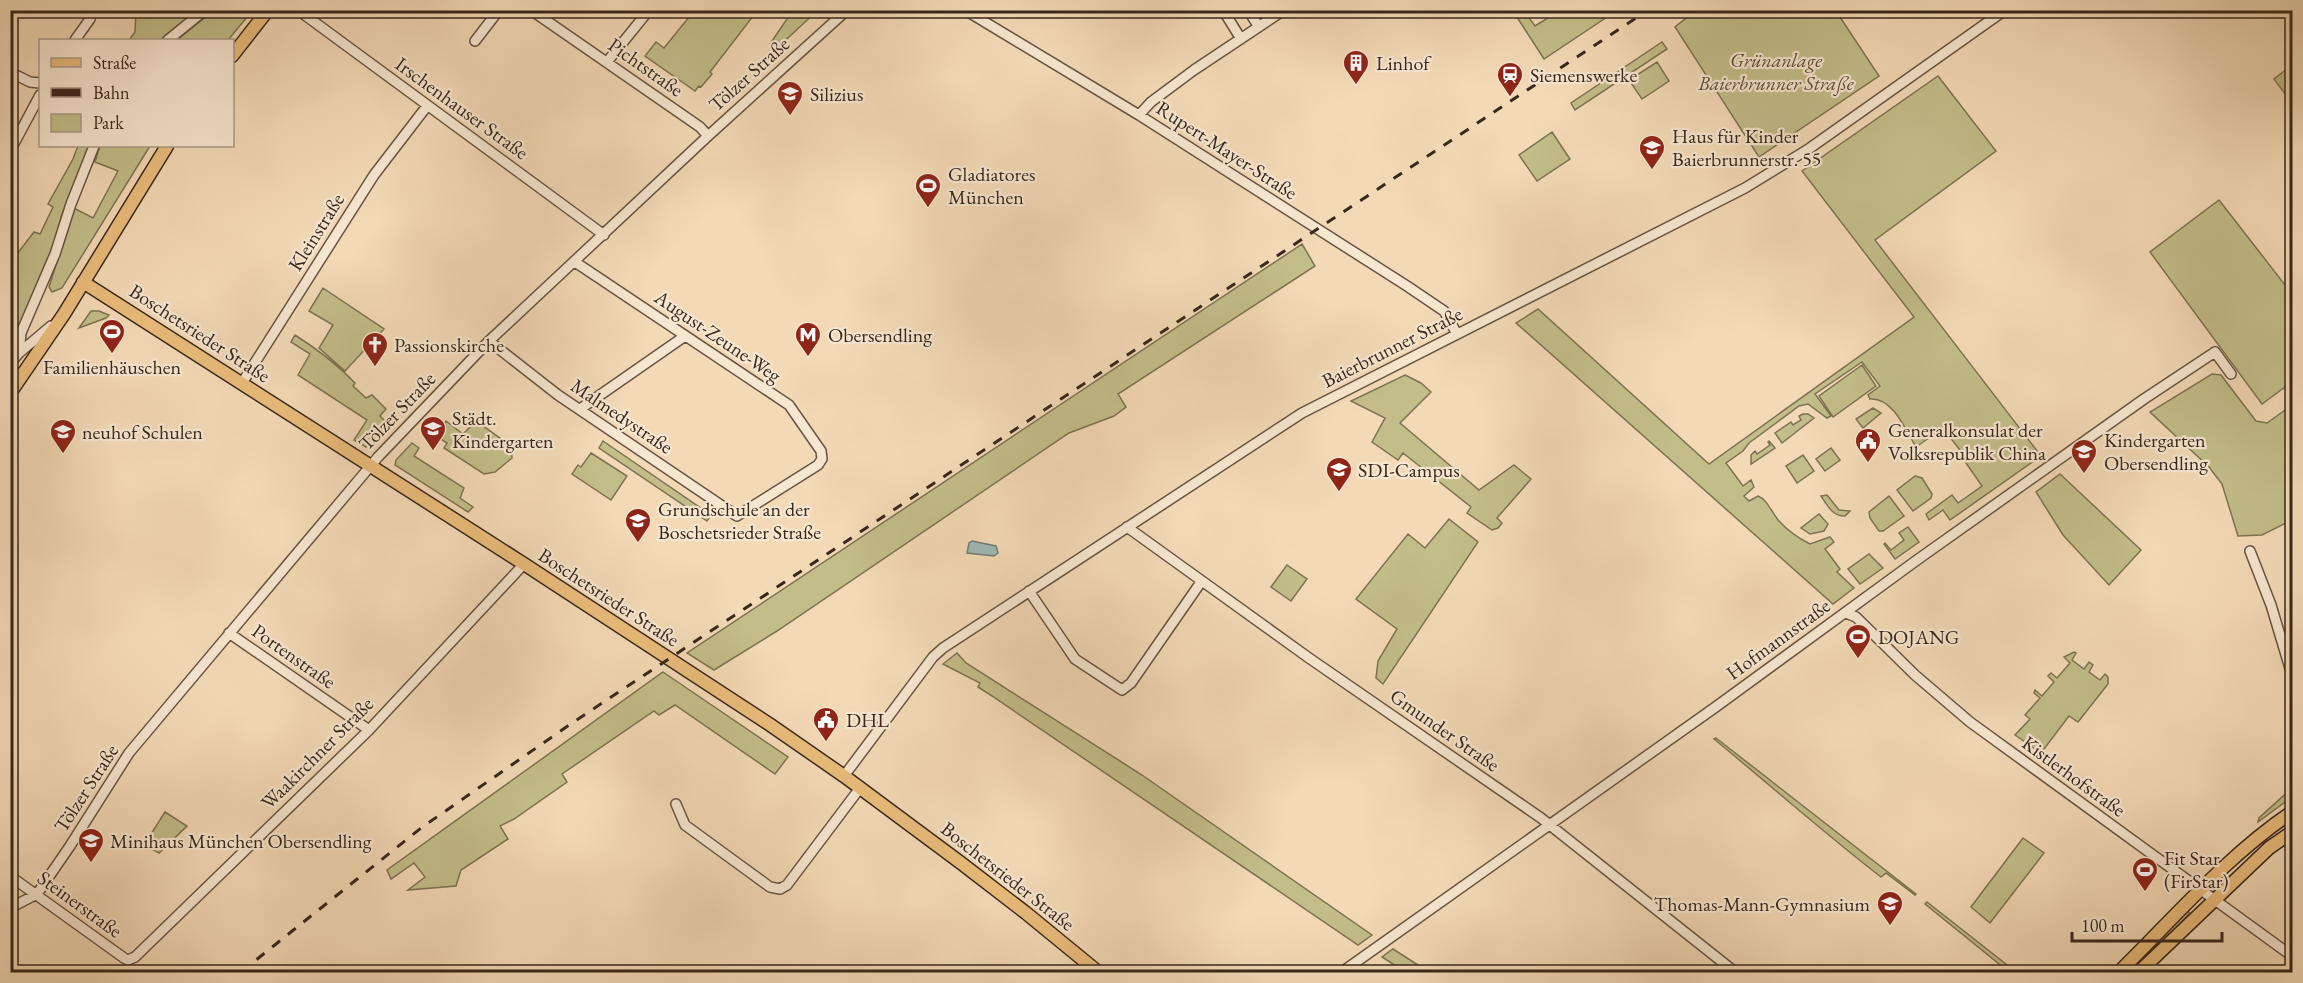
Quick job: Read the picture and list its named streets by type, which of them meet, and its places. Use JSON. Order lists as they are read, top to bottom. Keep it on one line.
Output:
{"streets":{"main road":["Boschetsrieder Straße"],"street":["Pichtstraße","Tölzer Straße","Irschenhauser Straße","Rupert-Mayer-Straße","Kleinstraße","August-Zeune-Weg","Baierbrunner Straße","Malmedystraße","Hofmannstraße","Portenstraße","Gmunder Straße","Waakirchner Straße","Kistlerhofstraße","Steinerstraße"]},"crossings":[["Pichtstraße","Tölzer Straße"],["Tölzer Straße","Irschenhauser Straße"],["Tölzer Straße","Boschetsrieder Straße"],["Tölzer Straße","August-Zeune-Weg"],["Tölzer Straße","Malmedystraße"],["Tölzer Straße","Portenstraße"],["Tölzer Straße","Steinerstraße"],["Irschenhauser Straße","Kleinstraße"],["Rupert-Mayer-Straße","Baierbrunner Straße"],["Kleinstraße","Boschetsrieder Straße"],["Boschetsrieder Straße","Baierbrunner Straße"],["Boschetsrieder Straße","Waakirchner Straße"],["August-Zeune-Weg","Malmedystraße"],["Baierbrunner Straße","Gmunder Straße"],["Hofmannstraße","Gmunder Straße"],["Hofmannstraße","Kistlerhofstraße"],["Portenstraße","Waakirchner Straße"],["Waakirchner Straße","Steinerstraße"]],"parks":["Grünanlage Baierbrunner Straße"],"places":{"building":["Linhof"],"station":["Siemenswerke"],"school or university":["Silizius","Haus für Kinder Baierbrunnerstr. 55","Städt. Kindergarten","neuhof Schulen","Kindergarten Obersendling","SDI-Campus","Grundschule an der Boschetsrieder Straße","Minihaus München Obersendling","Thomas-Mann-Gymnasium"],"sports":["Gladiatores München","Familienhäuschen","DOJANG","Fit Star (FirStar)"],"metro station":["Obersendling"],"church":["Passionskirche"],"public building":["Generalkonsulat der Volksrepublik China","DHL"]},"legend":["Straße","Bahn","Park"],"scale_bar":"100 m"}
